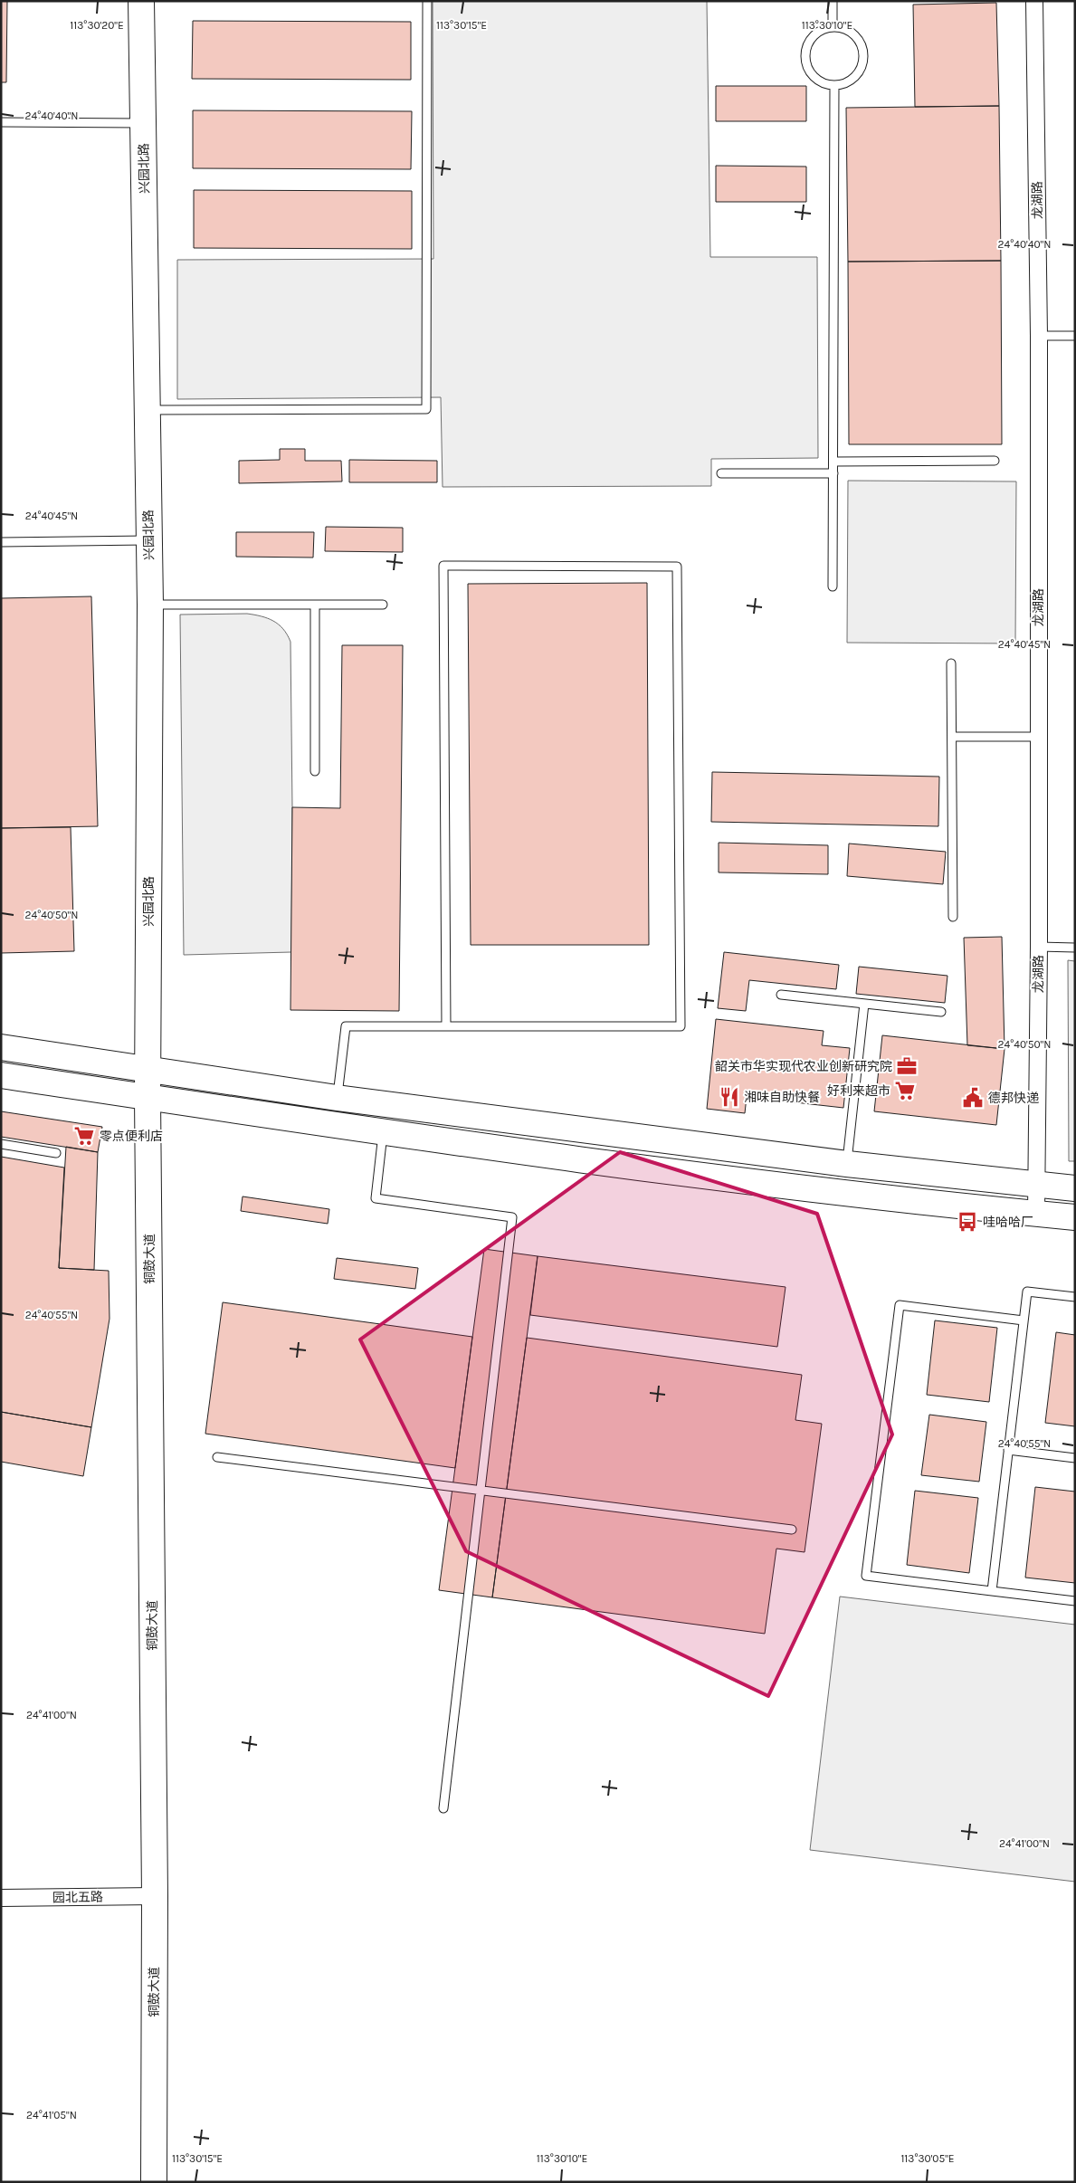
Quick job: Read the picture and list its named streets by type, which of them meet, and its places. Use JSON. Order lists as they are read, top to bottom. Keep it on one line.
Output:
{"streets":{"main road":["兴园北路","铜鼓大道"],"street":["龙湖路","园北五路"]},"crossings":[["兴园北路","铜鼓大道"],["铜鼓大道","园北五路"]],"places":{"office":["韶关市华实现代农业创新研究院"],"supermarket":["好利来超市","零点便利店"],"restaurant":["湘味自助快餐"],"public building":["德邦快递"],"bus stop":["哇哈哈厂"]},"coordinates":["113°30'20\"E","113°30'15\"E","113°30'10\"E","24°40'40\"N","24°40'45\"N","24°40'50\"N","24°40'55\"N","24°41'00\"N","24°41'05\"N","113°30'05\"E"]}
